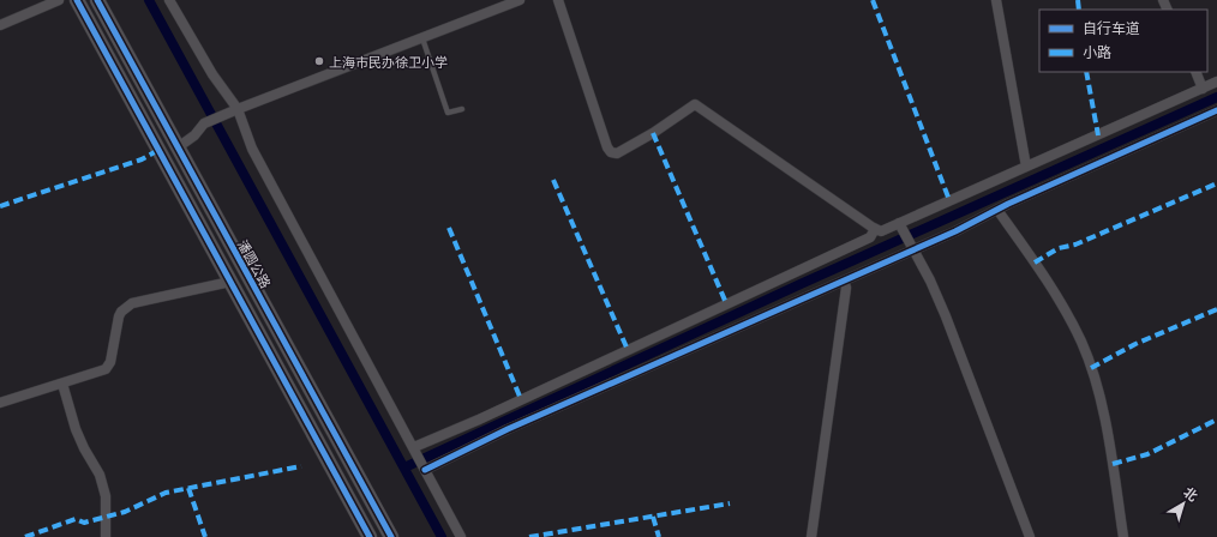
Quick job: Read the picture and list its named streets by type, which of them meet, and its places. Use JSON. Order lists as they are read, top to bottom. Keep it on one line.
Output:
{"streets":{"main road":["潘圆公路"]},"places":["上海市民办徐卫小学"],"legend":["自行车道","小路"],"north":"top right"}
